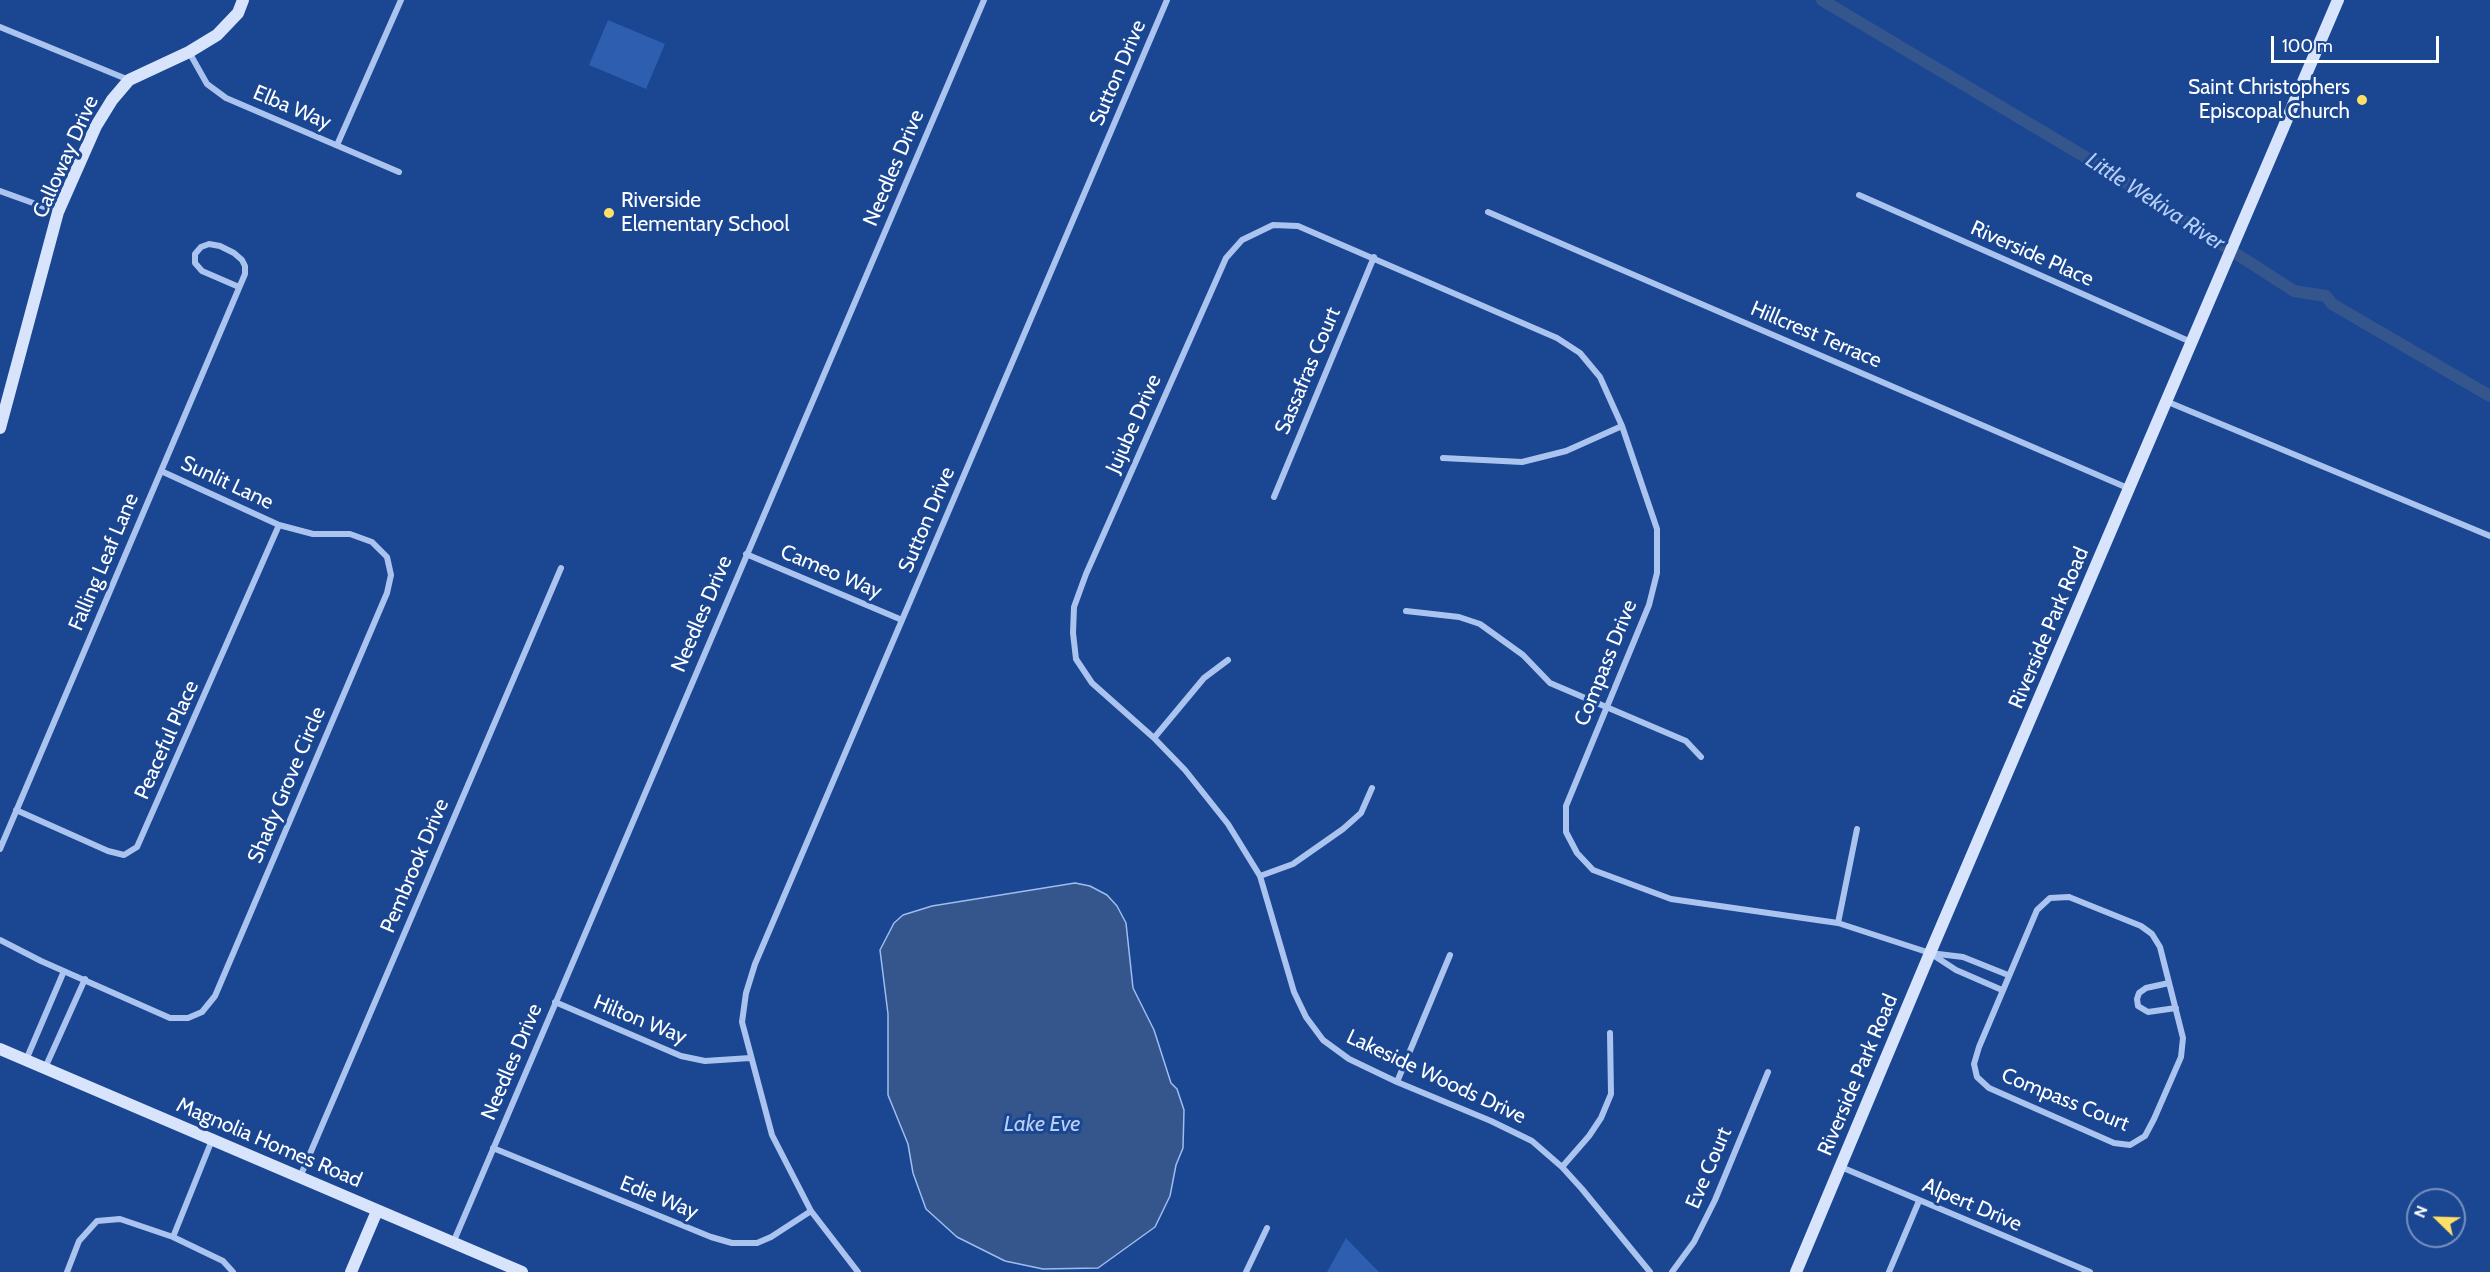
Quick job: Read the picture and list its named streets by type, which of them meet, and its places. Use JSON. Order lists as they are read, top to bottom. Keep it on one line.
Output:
{"streets":{"street":["Sutton Drive","Elba Way","Calloway Drive","Needles Drive","Riverside Place","Hillcrest Terrace","Sassafras Court","Jujube Drive","Sunlit Lane","Falling Leaf Lane","Cameo Way","Riverside Park Road","Compass Drive","Peaceful Place","Shady Grove Circle","Pembrook Drive","Hilton Way","Lakeside Woods Drive","Compass Court","Magnolia Homes Road","Eve Court","Edie Way","Alpert Drive"]},"crossings":[["Sutton Drive","Cameo Way"],["Sutton Drive","Hilton Way"],["Sutton Drive","Edie Way"],["Elba Way","Calloway Drive"],["Needles Drive","Cameo Way"],["Needles Drive","Hilton Way"],["Needles Drive","Magnolia Homes Road"],["Needles Drive","Edie Way"],["Riverside Place","Riverside Park Road"],["Hillcrest Terrace","Riverside Park Road"],["Sassafras Court","Jujube Drive"],["Sassafras Court","Compass Drive"],["Jujube Drive","Compass Drive"],["Jujube Drive","Lakeside Woods Drive"],["Sunlit Lane","Falling Leaf Lane"],["Sunlit Lane","Peaceful Place"],["Sunlit Lane","Shady Grove Circle"],["Falling Leaf Lane","Peaceful Place"],["Riverside Park Road","Compass Drive"],["Riverside Park Road","Alpert Drive"],["Peaceful Place","Shady Grove Circle"],["Pembrook Drive","Magnolia Homes Road"]],"water":["Little Wekiva River","Lake Eve"],"places":["Saint Christophers Episcopal Church","Riverside Elementary School"],"scale_bar":"100 m","north":"top left"}
